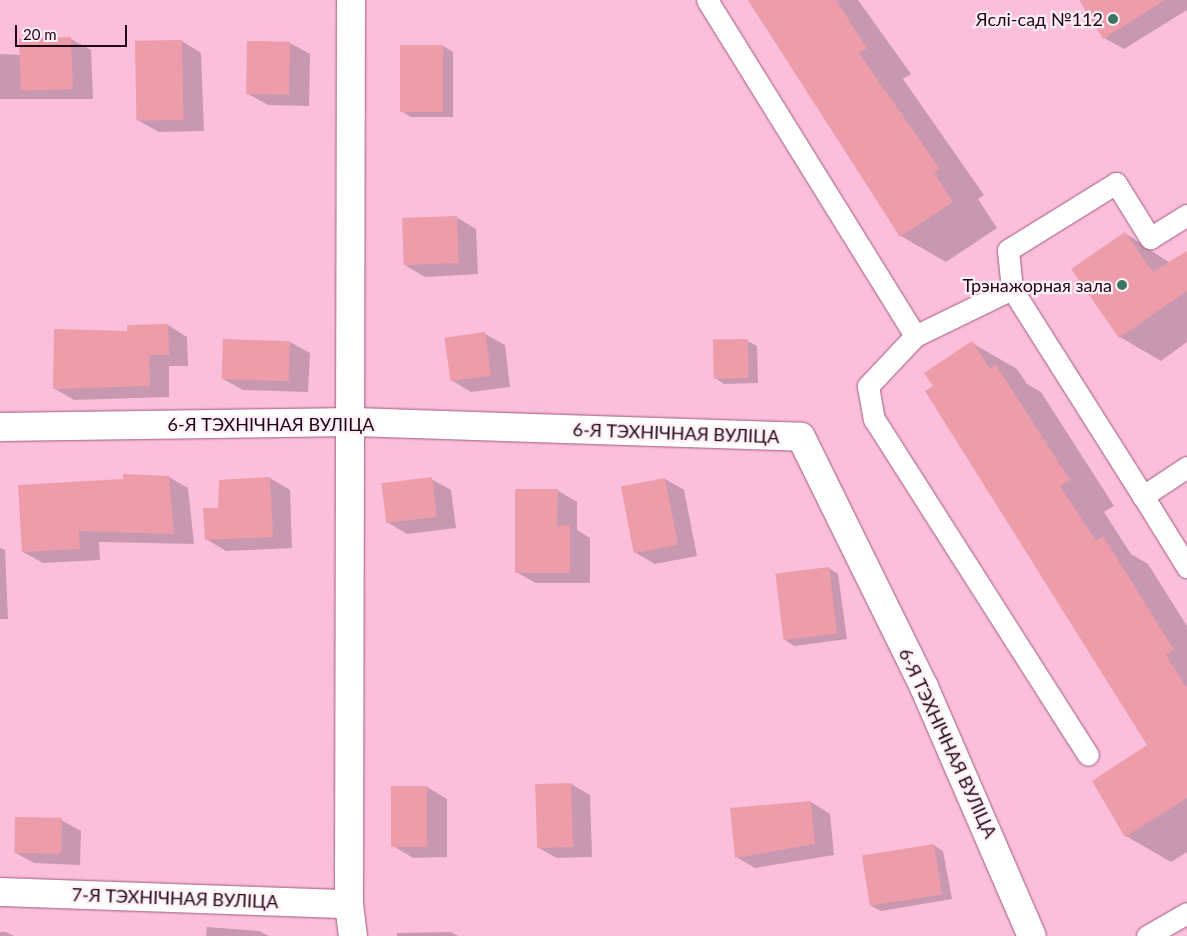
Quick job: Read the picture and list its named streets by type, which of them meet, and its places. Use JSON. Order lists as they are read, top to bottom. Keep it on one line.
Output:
{"streets":{"street":["6-Я ТЭХНІЧНАЯ ВУЛІЦА","7-Я ТЭХНІЧНАЯ ВУЛІЦА"]},"places":["Яслі-сад №112","Трэнажорная зала"],"scale_bar":"20 m"}
